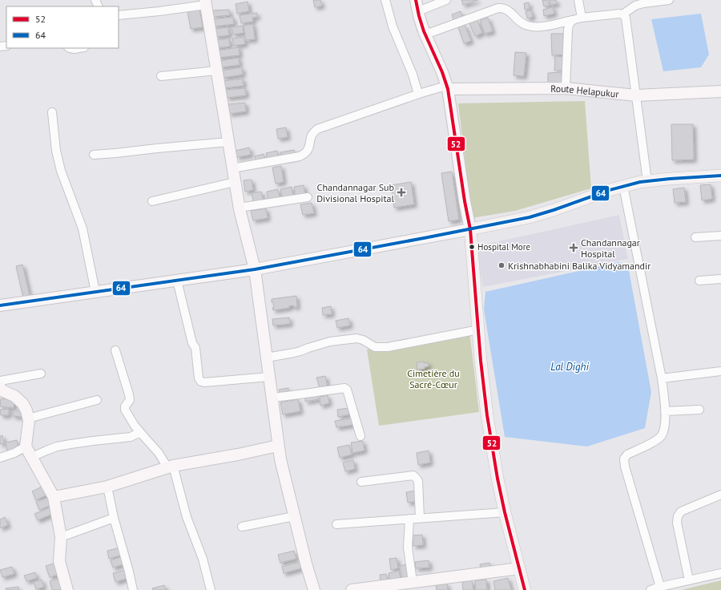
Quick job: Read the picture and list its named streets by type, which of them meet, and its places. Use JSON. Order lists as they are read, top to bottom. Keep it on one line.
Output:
{"streets":{"street":["Route Helapukur"]},"water":["Lal Dighi"],"parks":["Cimetière du Sacré-Cœur"],"places":{"health":["Chandannagar Sub Divisional Hospital","Chandannagar Hospital"],"other":["Hospital More","Krishnabhabini Balika Vidyamandir"]},"lines":["transit line 52","transit line 64"],"legend":["52","64"]}
